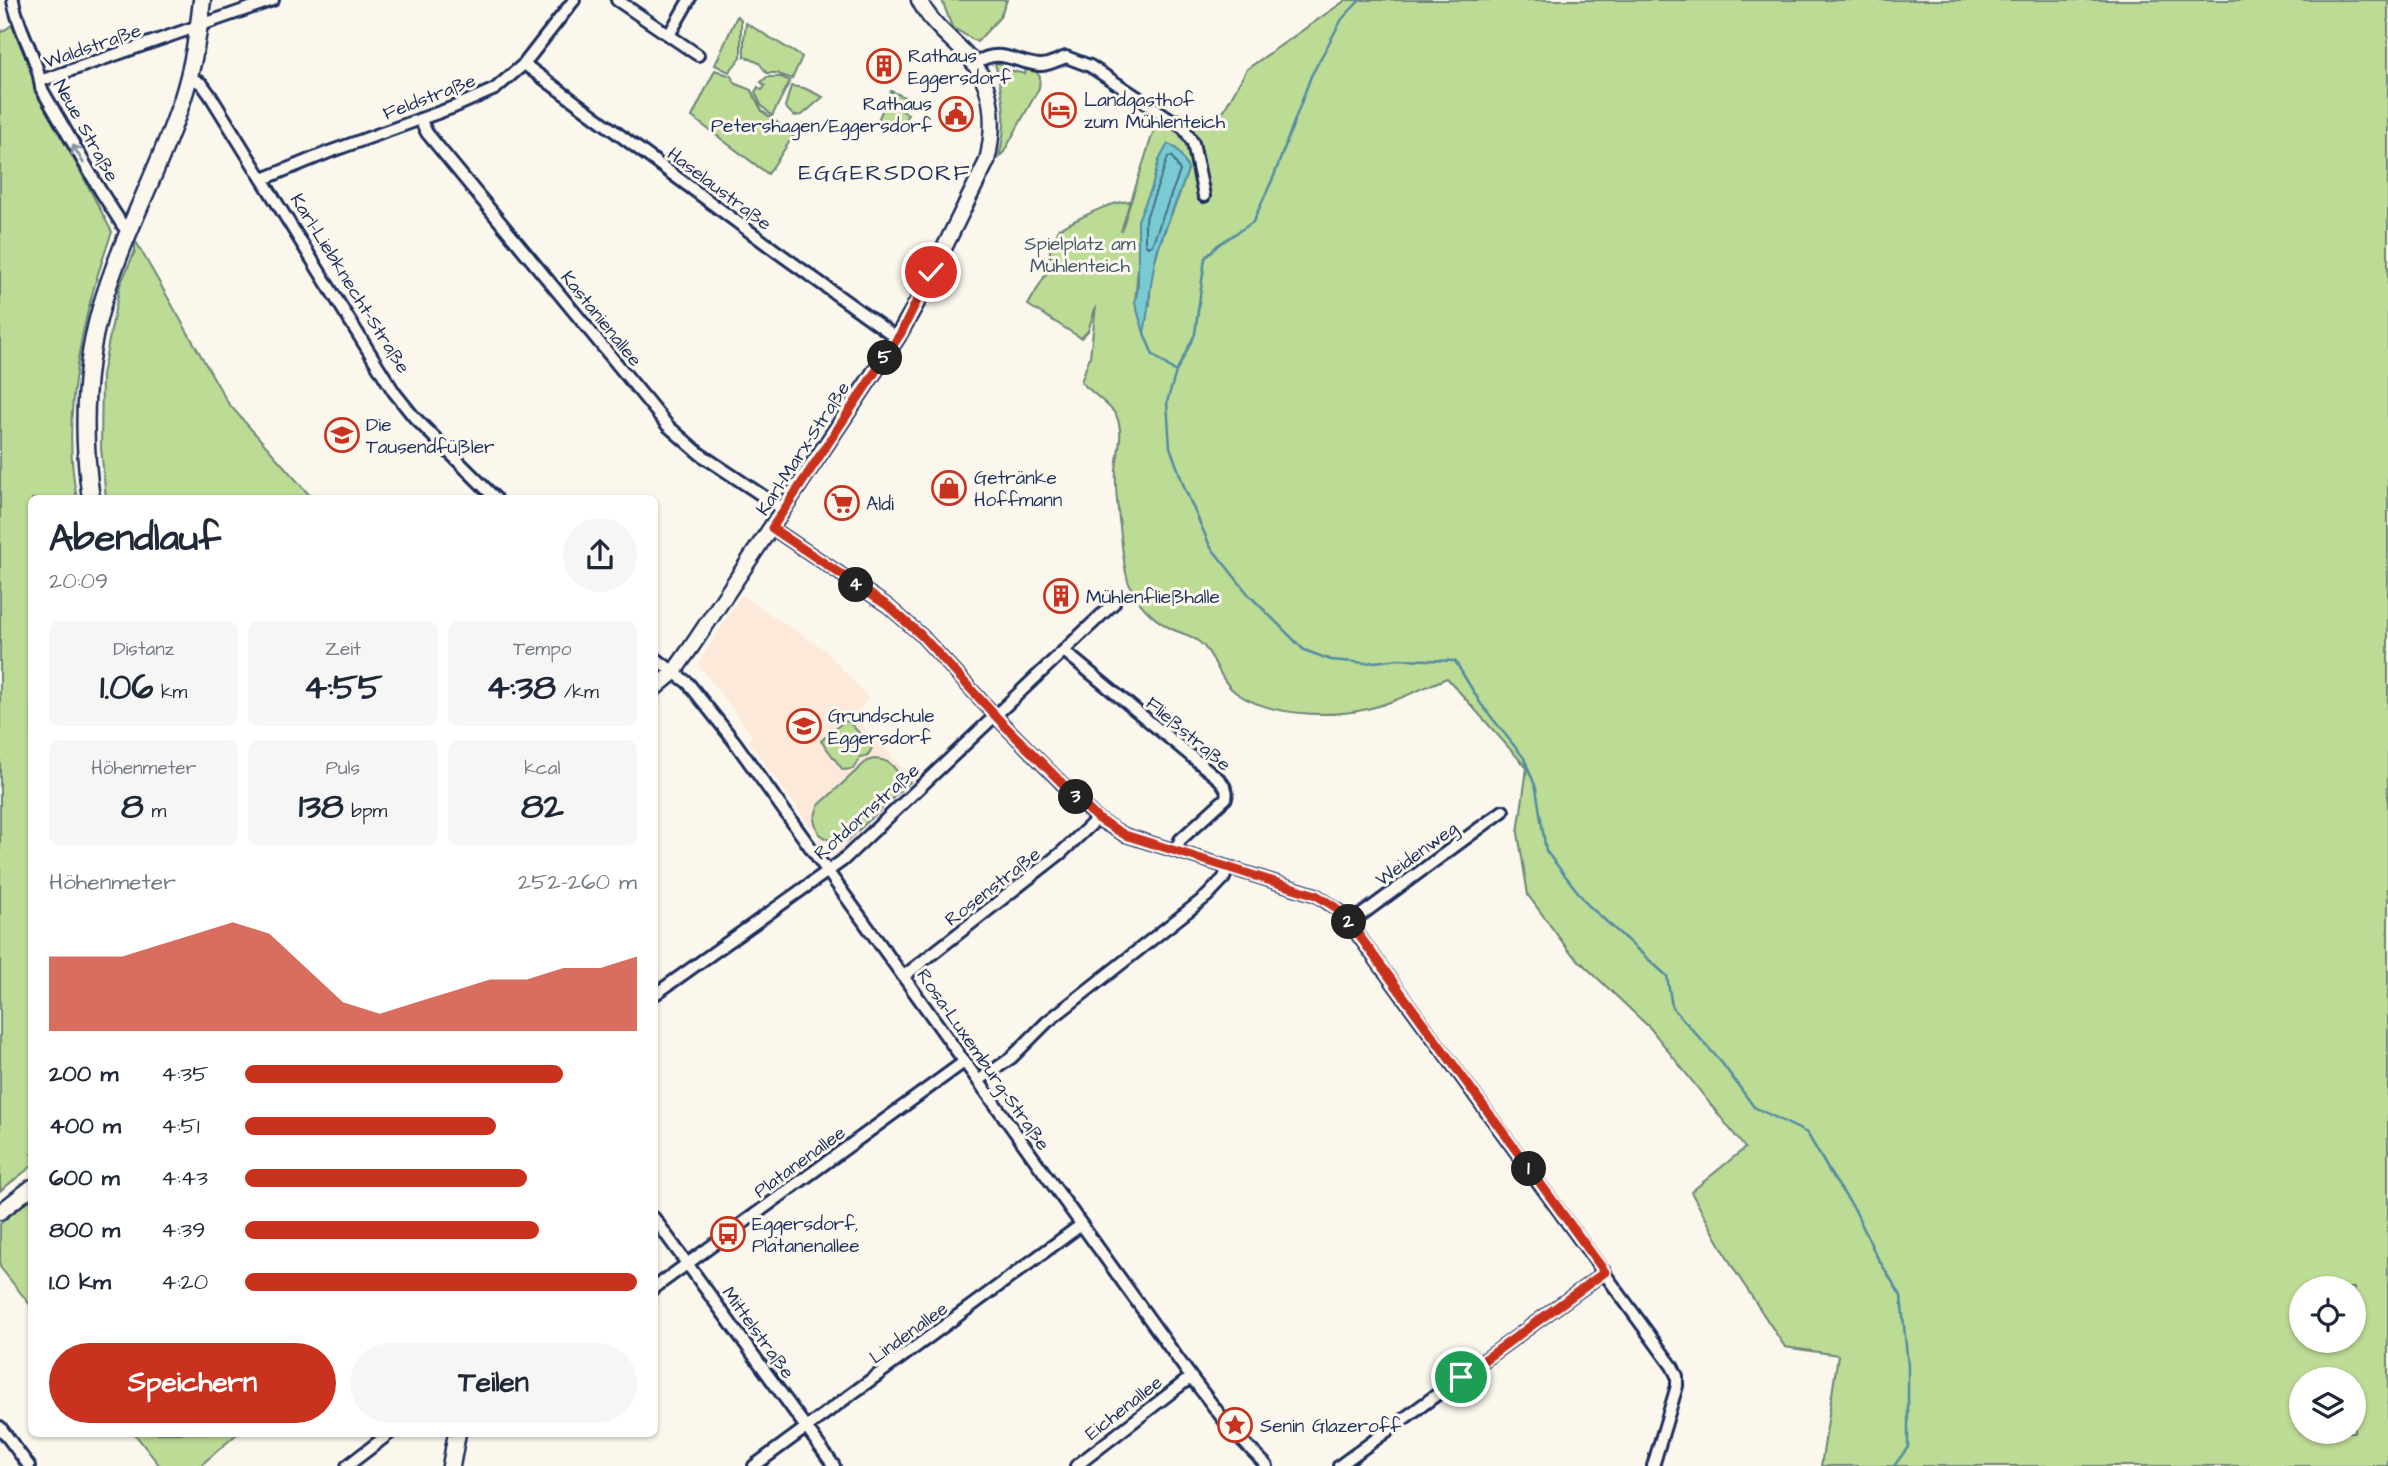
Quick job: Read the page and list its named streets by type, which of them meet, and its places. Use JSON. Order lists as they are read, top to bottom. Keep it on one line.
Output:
{"streets":{"street":["Waldstraße","Feldstraße","Neue Straße","Haselaustraße","Karl-Liebknecht-Straße","Kastanienallee","Karl-Marx-Straße","Fließstraße","Rotdornstraße","Weidenweg","Rosenstraße","Rosa-Luxemburg-Straße","Platanenallee","Mittelstraße","Lindenallee","Eichenallee"]},"crossings":[["Waldstraße","Neue Straße"],["Feldstraße","Haselaustraße"],["Feldstraße","Karl-Liebknecht-Straße"],["Feldstraße","Kastanienallee"],["Haselaustraße","Karl-Marx-Straße"],["Kastanienallee","Karl-Marx-Straße"],["Karl-Marx-Straße","Rosa-Luxemburg-Straße"],["Fließstraße","Rotdornstraße"],["Rotdornstraße","Rosa-Luxemburg-Straße"],["Rosenstraße","Rosa-Luxemburg-Straße"],["Rosa-Luxemburg-Straße","Platanenallee"],["Rosa-Luxemburg-Straße","Lindenallee"],["Rosa-Luxemburg-Straße","Eichenallee"],["Platanenallee","Mittelstraße"],["Mittelstraße","Lindenallee"]],"one_way":["Neue Straße"],"districts":["EGGERSDORF"],"parks":["Spielplatz am Mühlenteich"],"places":{"building":["Rathaus Eggersdorf","Mühlenfließhalle"],"hotel":["Landgasthof zum Mühlenteich"],"public building":["Rathaus Petershagen/Eggersdorf"],"school or university":["Die Tausendfüßler","Grundschule Eggersdorf"],"shop":["Getränke Hoffmann"],"supermarket":["Aldi"],"bus stop":["Eggersdorf, Platanenallee"],"place":["Senin Glazeroff"]},"page":{"pins":["5","4","3","2","1"],"heading":["Abendlauf","20:09"],"stats":[["Distanz","1.06 km"],["Zeit","4:55"],["Tempo","4:38 /km"],["Höhenmeter","8 m"],["Puls","138 bpm"],["kcal","82"]],"chart":["Höhenmeter","252–260 m"],"list":[{"name":"200 m","note":"4:35"},{"name":"400 m","note":"4:51"},{"name":"600 m","note":"4:43"},{"name":"800 m","note":"4:39"},{"name":"1.0 km","note":"4:20"}],"buttons":["Speichern","Teilen"]}}
